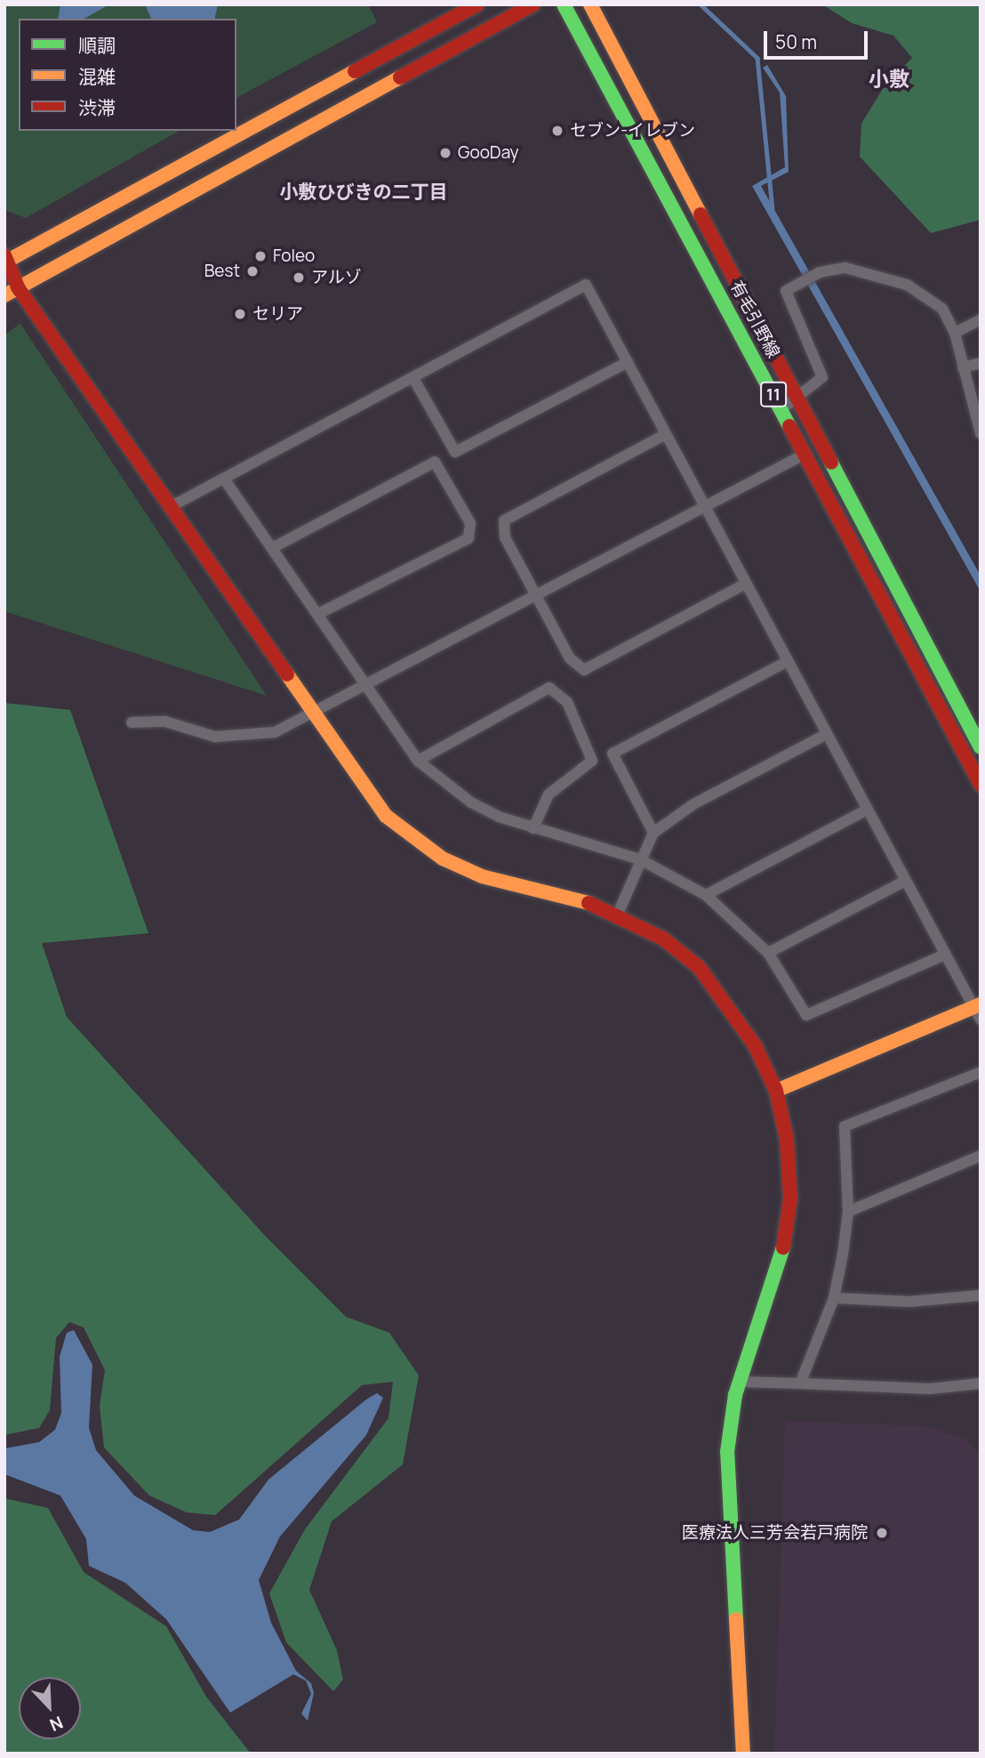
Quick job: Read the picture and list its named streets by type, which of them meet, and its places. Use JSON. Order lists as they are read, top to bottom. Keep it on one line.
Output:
{"streets":{"street":["有毛引野線","11"]},"districts":["小敷","小敷ひびきの二丁目"],"places":["セブン-イレブン","GooDay","Foleo","Best","アルゾ","セリア","医療法人三芳会若戸病院"],"legend":["順調","混雑","渋滞"],"scale_bar":"50 m","north":"bottom right"}
